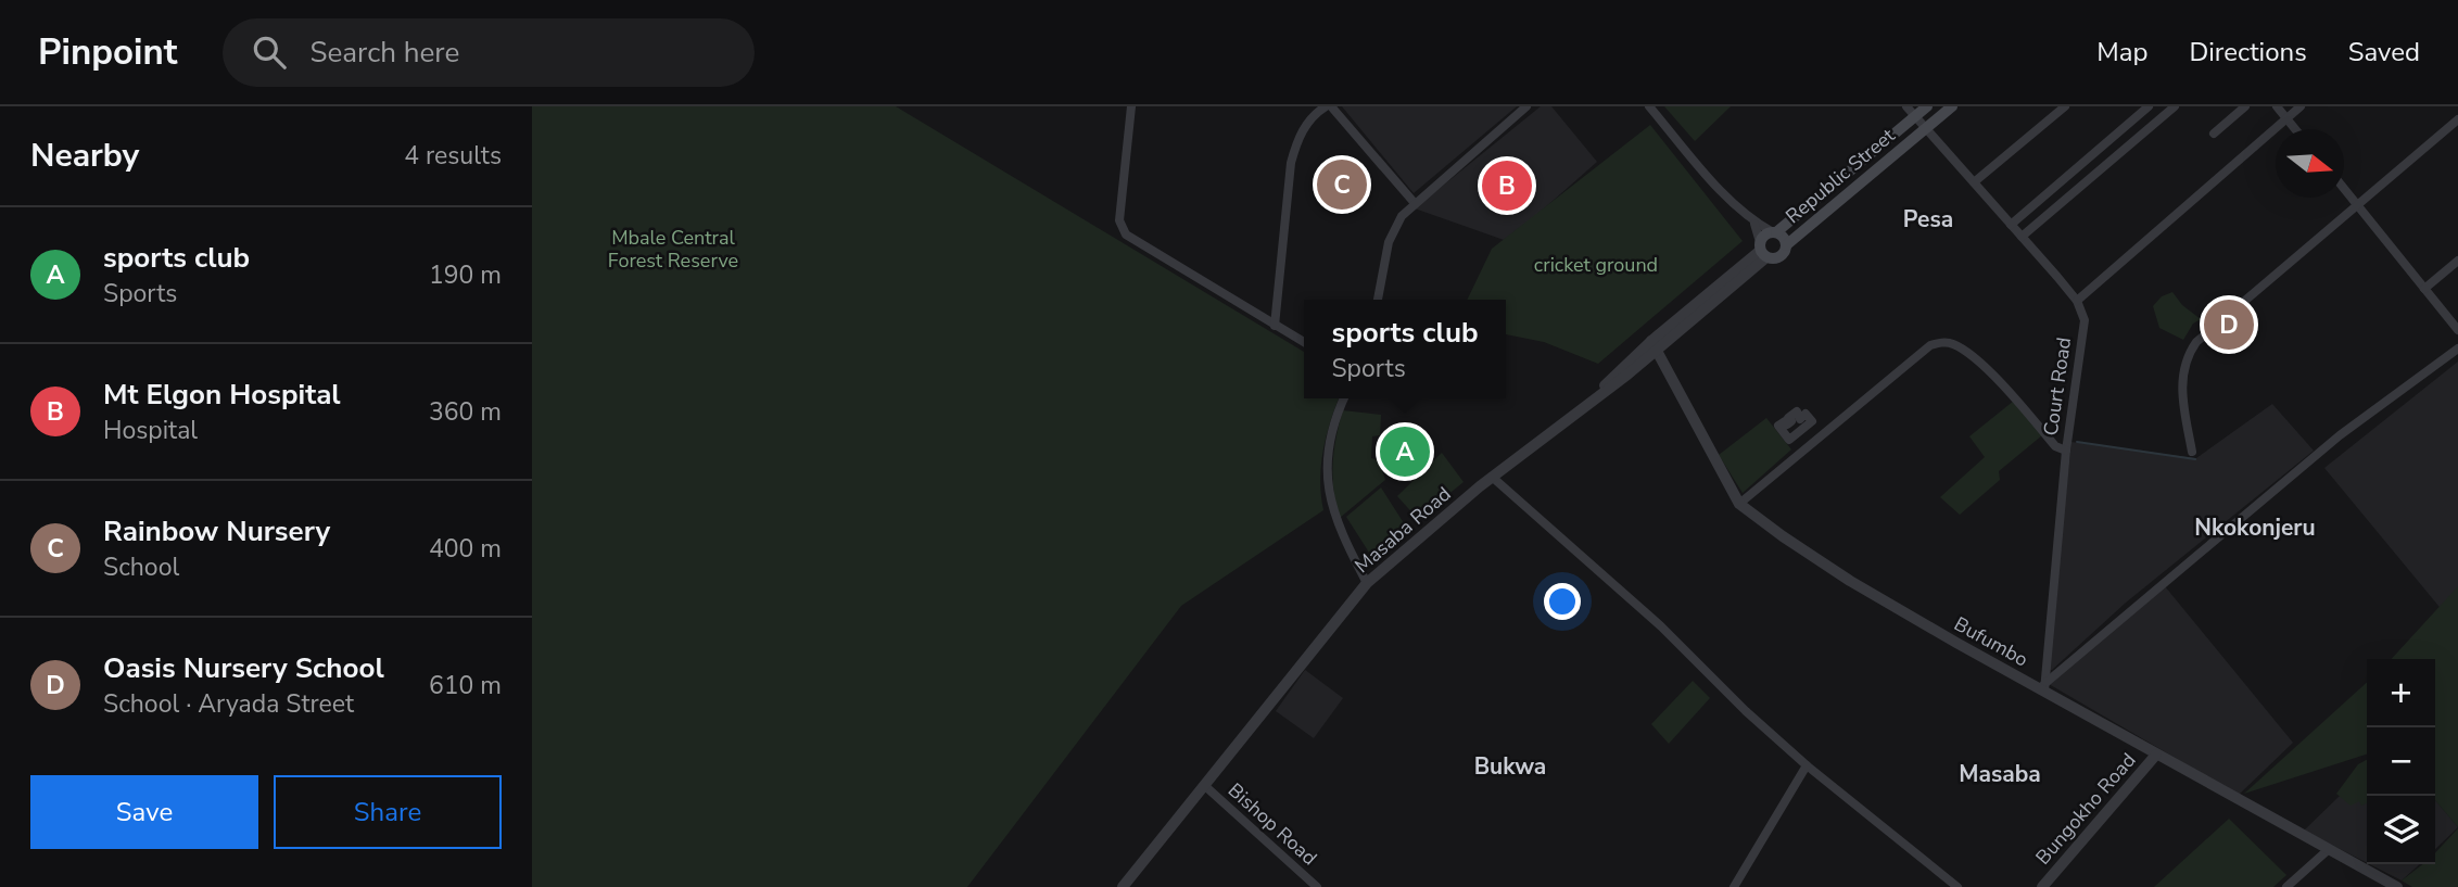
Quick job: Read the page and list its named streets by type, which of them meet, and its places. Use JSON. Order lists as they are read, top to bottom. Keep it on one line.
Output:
{"streets":{"main road":["Republic Street"],"street":["Court Road","Masaba Road","Bufumbo","Bungokho Road","Bishop Road"]},"crossings":[["Court Road","Bufumbo"],["Masaba Road","Bufumbo"],["Masaba Road","Bishop Road"],["Bufumbo","Bungokho Road"]],"districts":["Pesa","Nkokonjeru","Bukwa","Masaba"],"parks":["Mbale Central Forest Reserve","cricket ground"],"north":"right","page":{"header":"Pinpoint","search":"Search here","nav":["Map","Directions","Saved"],"heading":["Nearby","4 results"],"pins":["C","B","D","A"],"list":[{"mark":"A","name":"sports club","note":"Sports","value":"190 m"},{"mark":"B","name":"Mt Elgon Hospital","note":"Hospital","value":"360 m"},{"mark":"C","name":"Rainbow Nursery","note":"School","value":"400 m"},{"mark":"D","name":"Oasis Nursery School","note":"School · Aryada Street","value":"610 m"}],"popup":["sports club","Sports"],"map_buttons":["+","−"],"buttons":["Save","Share"]}}
